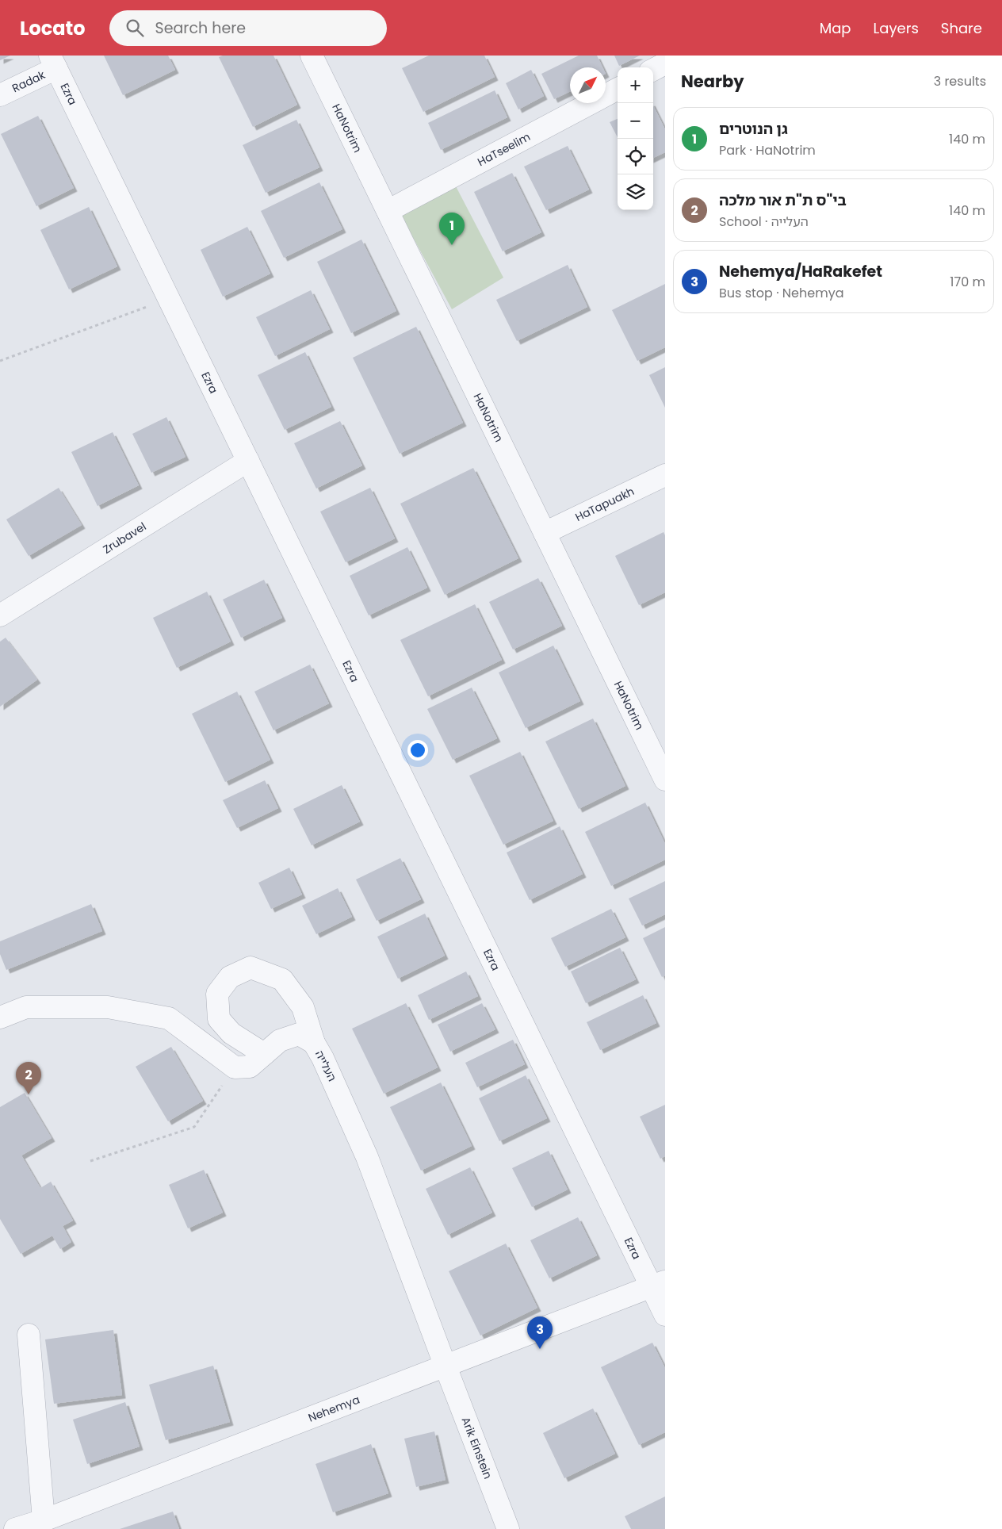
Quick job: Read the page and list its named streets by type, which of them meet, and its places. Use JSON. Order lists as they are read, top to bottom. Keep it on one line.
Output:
{"streets":{"street":["Radak","Ezra","HaNotrim","HaTseelim","HaTapuakh","Zrubavel","העלייה","Nehemya","Arik Einstein"]},"crossings":[["Radak","Ezra"],["Ezra","Zrubavel"],["Ezra","Nehemya"],["HaNotrim","HaTseelim"],["HaNotrim","HaTapuakh"],["העלייה","Nehemya"],["העלייה","Arik Einstein"],["Nehemya","Arik Einstein"]],"north":"top right","page":{"header":"Locato","search":"Search here","nav":["Map","Layers","Share"],"heading":["Nearby","3 results"],"map_buttons":["+","−"],"list":[{"mark":"1","name":"גן הנוטרים","note":"Park · HaNotrim","value":"140 m"},{"mark":"2","name":"בי\"ס ת\"ת אור מלכה","note":"School · העלייה","value":"140 m"},{"mark":"3","name":"Nehemya/HaRakefet","note":"Bus stop · Nehemya","value":"170 m"}],"pins":["1","2","3"]}}
